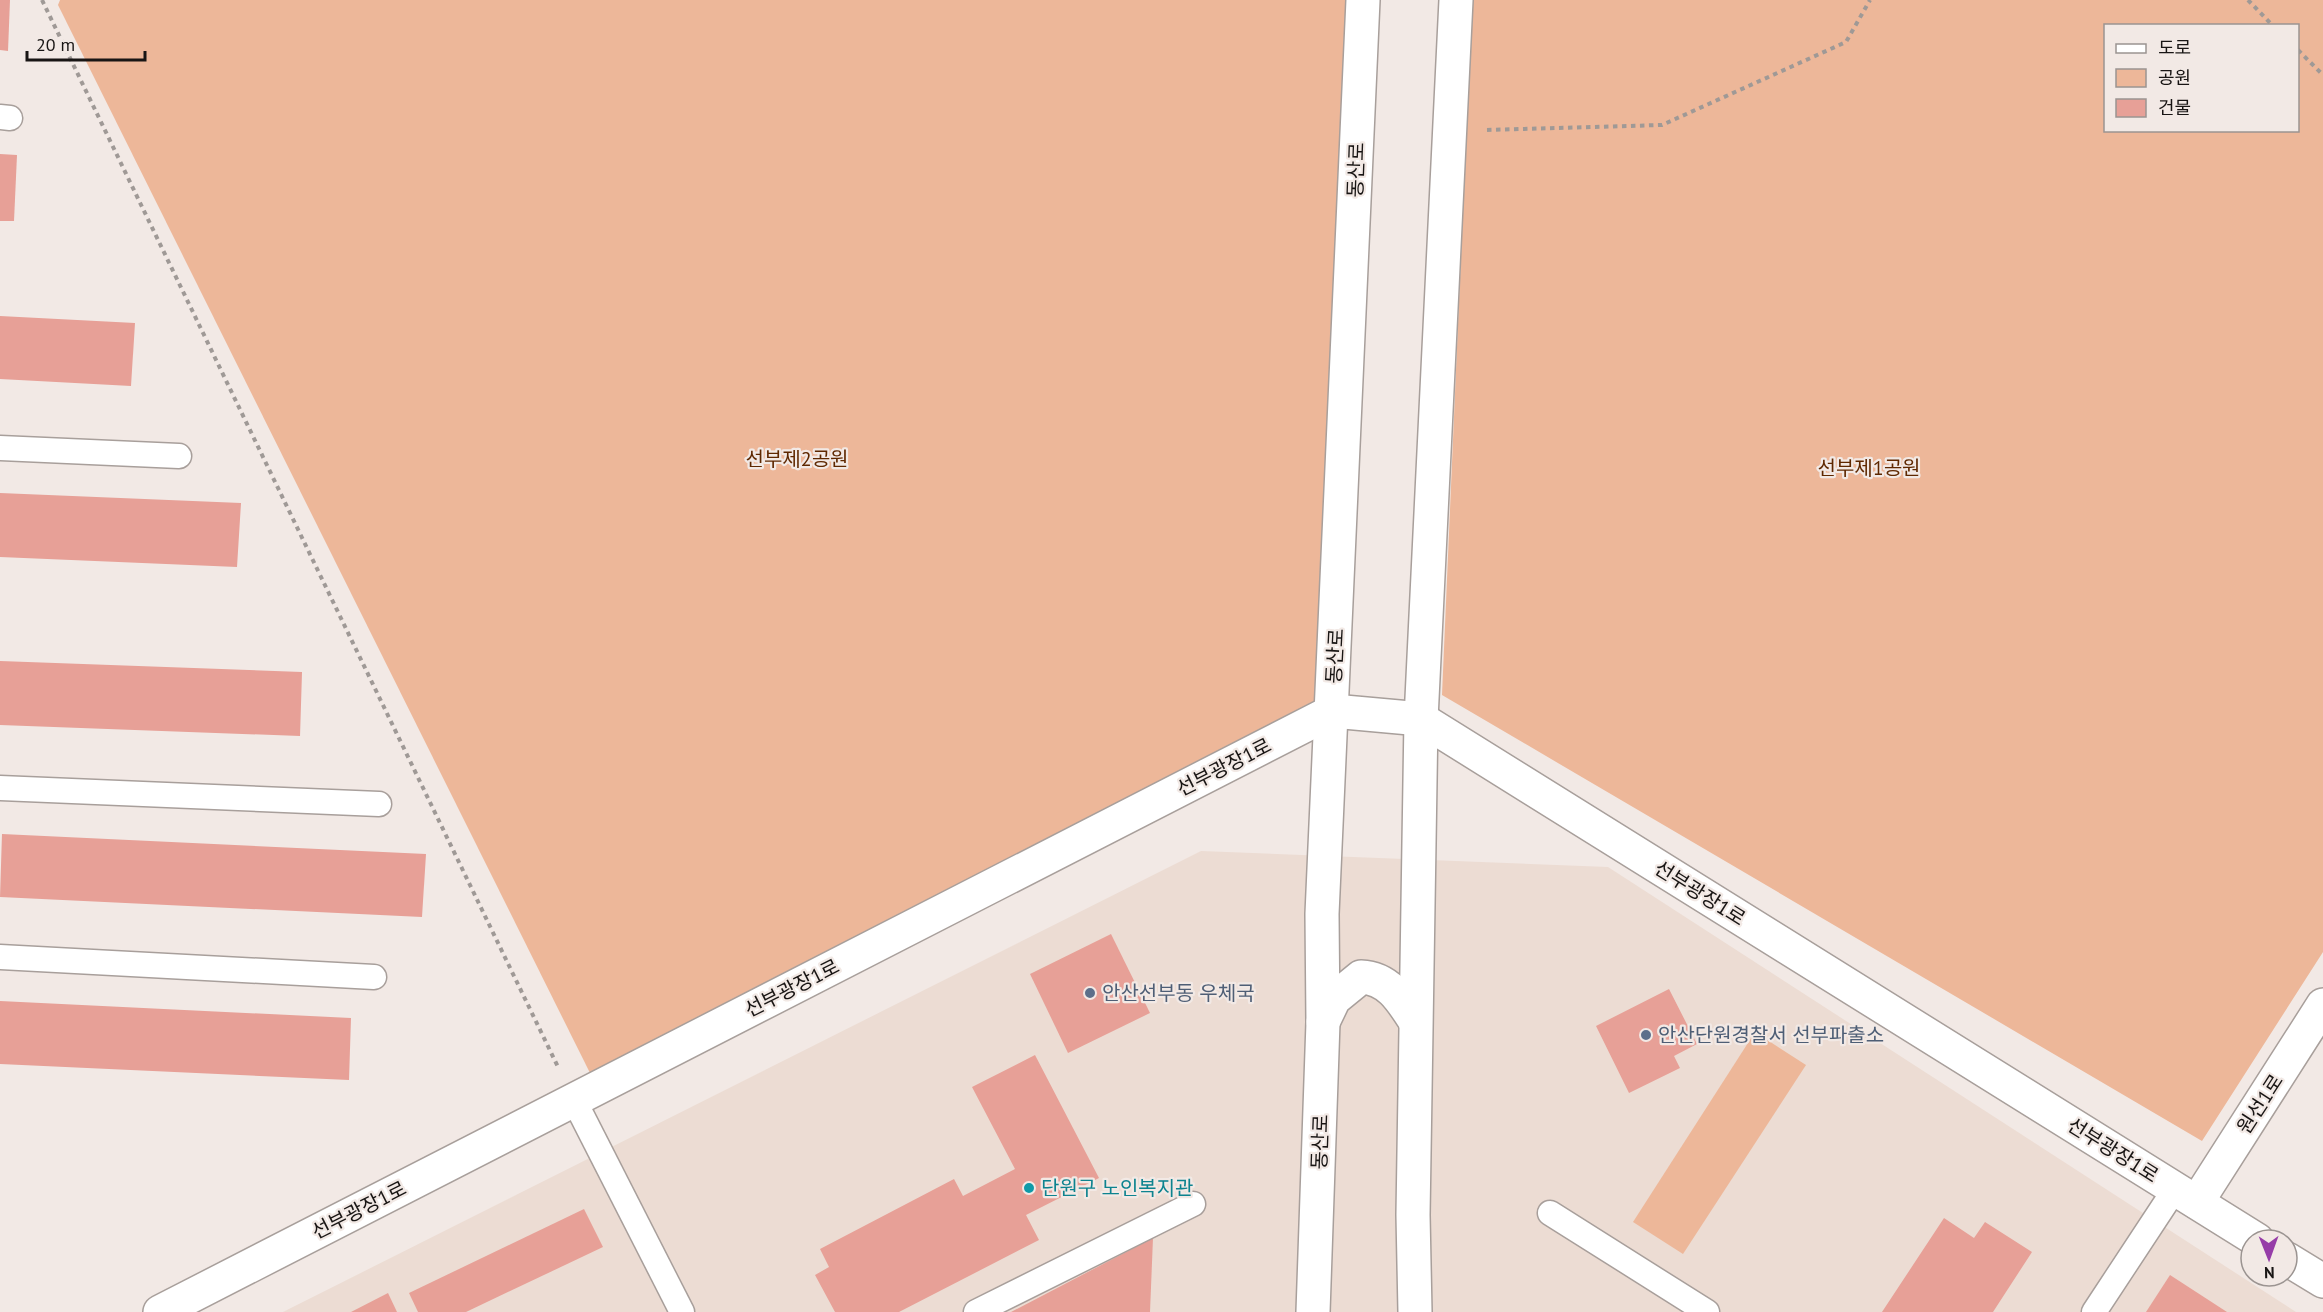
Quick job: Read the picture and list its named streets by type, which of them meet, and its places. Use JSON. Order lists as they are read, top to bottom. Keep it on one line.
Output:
{"streets":{"street":["동산로","선부광장1로","원선1로"]},"crossings":[["동산로","선부광장1로"],["선부광장1로","원선1로"]],"parks":["선부제2공원","선부제1공원"],"places":["안산선부동 우체국","안산단원경찰서 선부파출소","단원구 노인복지관"],"legend":["도로","공원","건물"],"scale_bar":"20 m","north":"bottom"}
